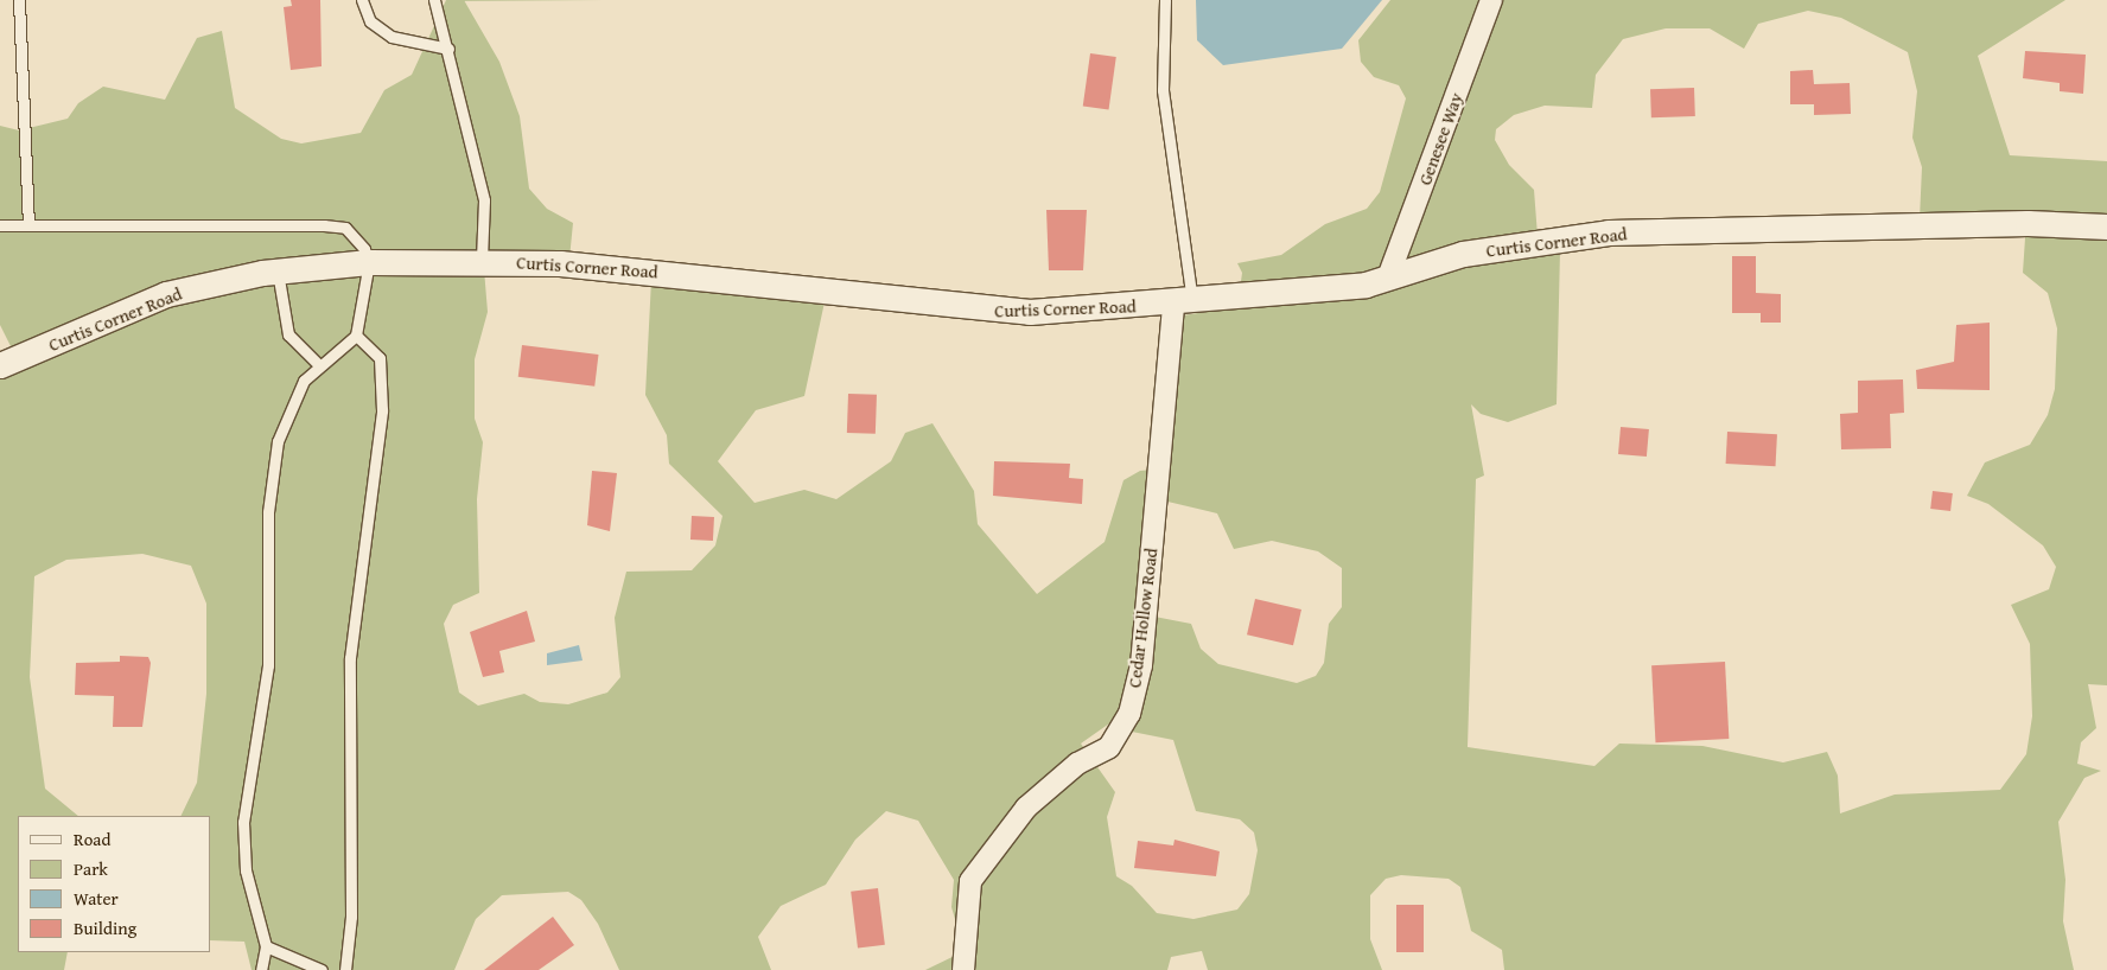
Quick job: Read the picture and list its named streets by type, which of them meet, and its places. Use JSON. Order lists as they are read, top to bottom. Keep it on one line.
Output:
{"streets":{"street":["Genesee Way","Curtis Corner Road","Cedar Hollow Road"]},"crossings":[["Genesee Way","Curtis Corner Road"],["Curtis Corner Road","Cedar Hollow Road"]],"legend":["Road","Park","Water","Building"]}
